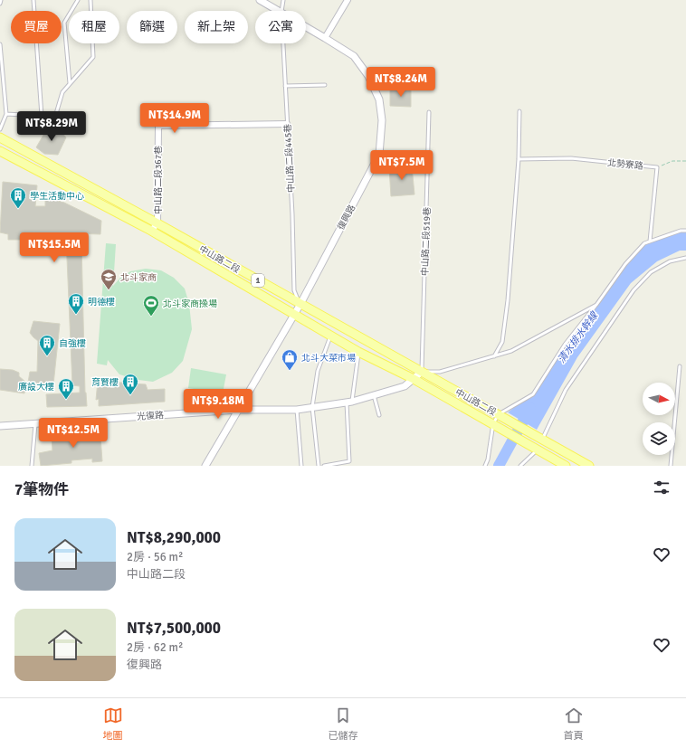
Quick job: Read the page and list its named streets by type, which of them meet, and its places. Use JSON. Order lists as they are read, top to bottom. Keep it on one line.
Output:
{"streets":{"main road":["中山路二段","1"],"street":["中山路二段367巷","復興路","光復路"],"lane":["中山路二段445巷","北勢寮路","中山路二段519巷"]},"crossings":[["中山路二段445巷","中山路二段367巷"],["中山路二段445巷","復興路"],["中山路二段445巷","中山路二段"],["中山路二段367巷","中山路二段"],["復興路","中山路二段"],["復興路","光復路"],["中山路二段519巷","中山路二段"],["中山路二段519巷","光復路"],["中山路二段","1"],["中山路二段","光復路"]],"water":["清水排水幹線"],"places":{"building":["學生活動中心","明德樓","自強樓","育賢樓","廣設大樓"],"school or university":["北斗家商"],"sports":["北斗家商操場"],"shop":["北斗大菜市場"]},"north":"right","page":{"chip":["買屋","租屋","篩選","新上架","公寓"],"price":["NT$8.24M","NT$14.9M","NT$8.29M","NT$7.5M","NT$15.5M","NT$9.18M","NT$12.5M"],"heading":"7筆物件","list":[{"name":"NT$8,290,000","note":"2房 · 56 m² · 中山路二段"},{"name":"NT$7,500,000","note":"2房 · 62 m² · 復興路"}],"tabs":["地圖","已儲存","首頁"]}}
